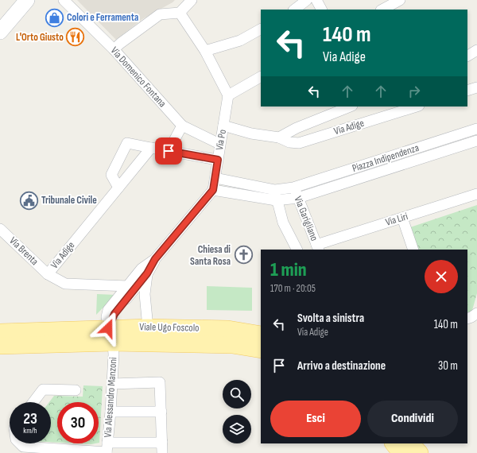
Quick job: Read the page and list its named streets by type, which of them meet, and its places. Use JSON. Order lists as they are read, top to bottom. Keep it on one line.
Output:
{"streets":{"main road":["Viale Ugo Foscolo"],"street":["Via Domenico Fontana","Via Adige","Via Po","Piazza Indipendenza","Via Garigliano","Via Liri","Via Brenta","Via Alessandro Manzoni"]},"crossings":[["Via Domenico Fontana","Via Po"],["Via Adige","Via Po"],["Via Adige","Via Brenta"],["Via Po","Piazza Indipendenza"],["Piazza Indipendenza","Via Garigliano"],["Via Garigliano","Via Liri"],["Viale Ugo Foscolo","Via Alessandro Manzoni"]],"places":{"shop":["Colori e Ferramenta"],"restaurant":["L'Orto Giusto"],"public building":["Tribunale Civile"],"church":["Chiesa di Santa Rosa"]},"page":{"turn":["140 m","Via Adige"],"heading":["1 min","170 m · 20:05"],"list":[{"name":"Svolta a sinistra","note":"Via Adige","value":"140 m"},{"name":"Arrivo a destinazione","value":"30 m"}],"buttons":["Esci","Condividi"],"speed":"23 km/h","limit":"30"}}
